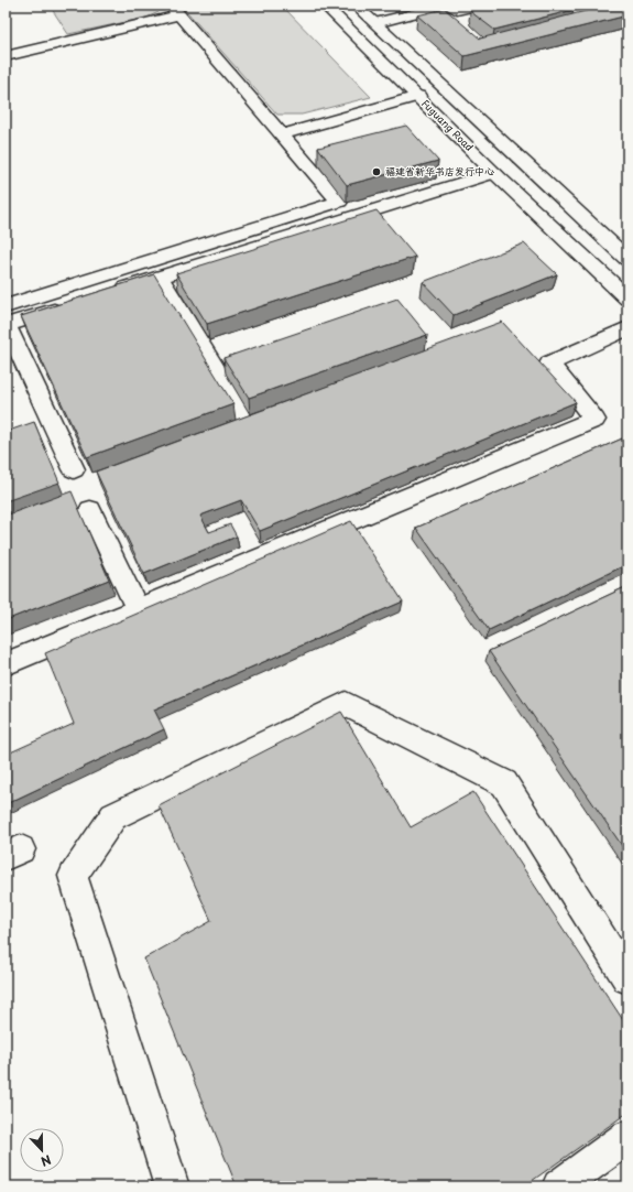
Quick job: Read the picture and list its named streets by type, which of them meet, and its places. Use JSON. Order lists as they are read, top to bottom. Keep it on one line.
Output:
{"streets":{"main road":["Fuguang Road"]},"places":["福建省新华书店发行中心"],"north":"bottom"}
